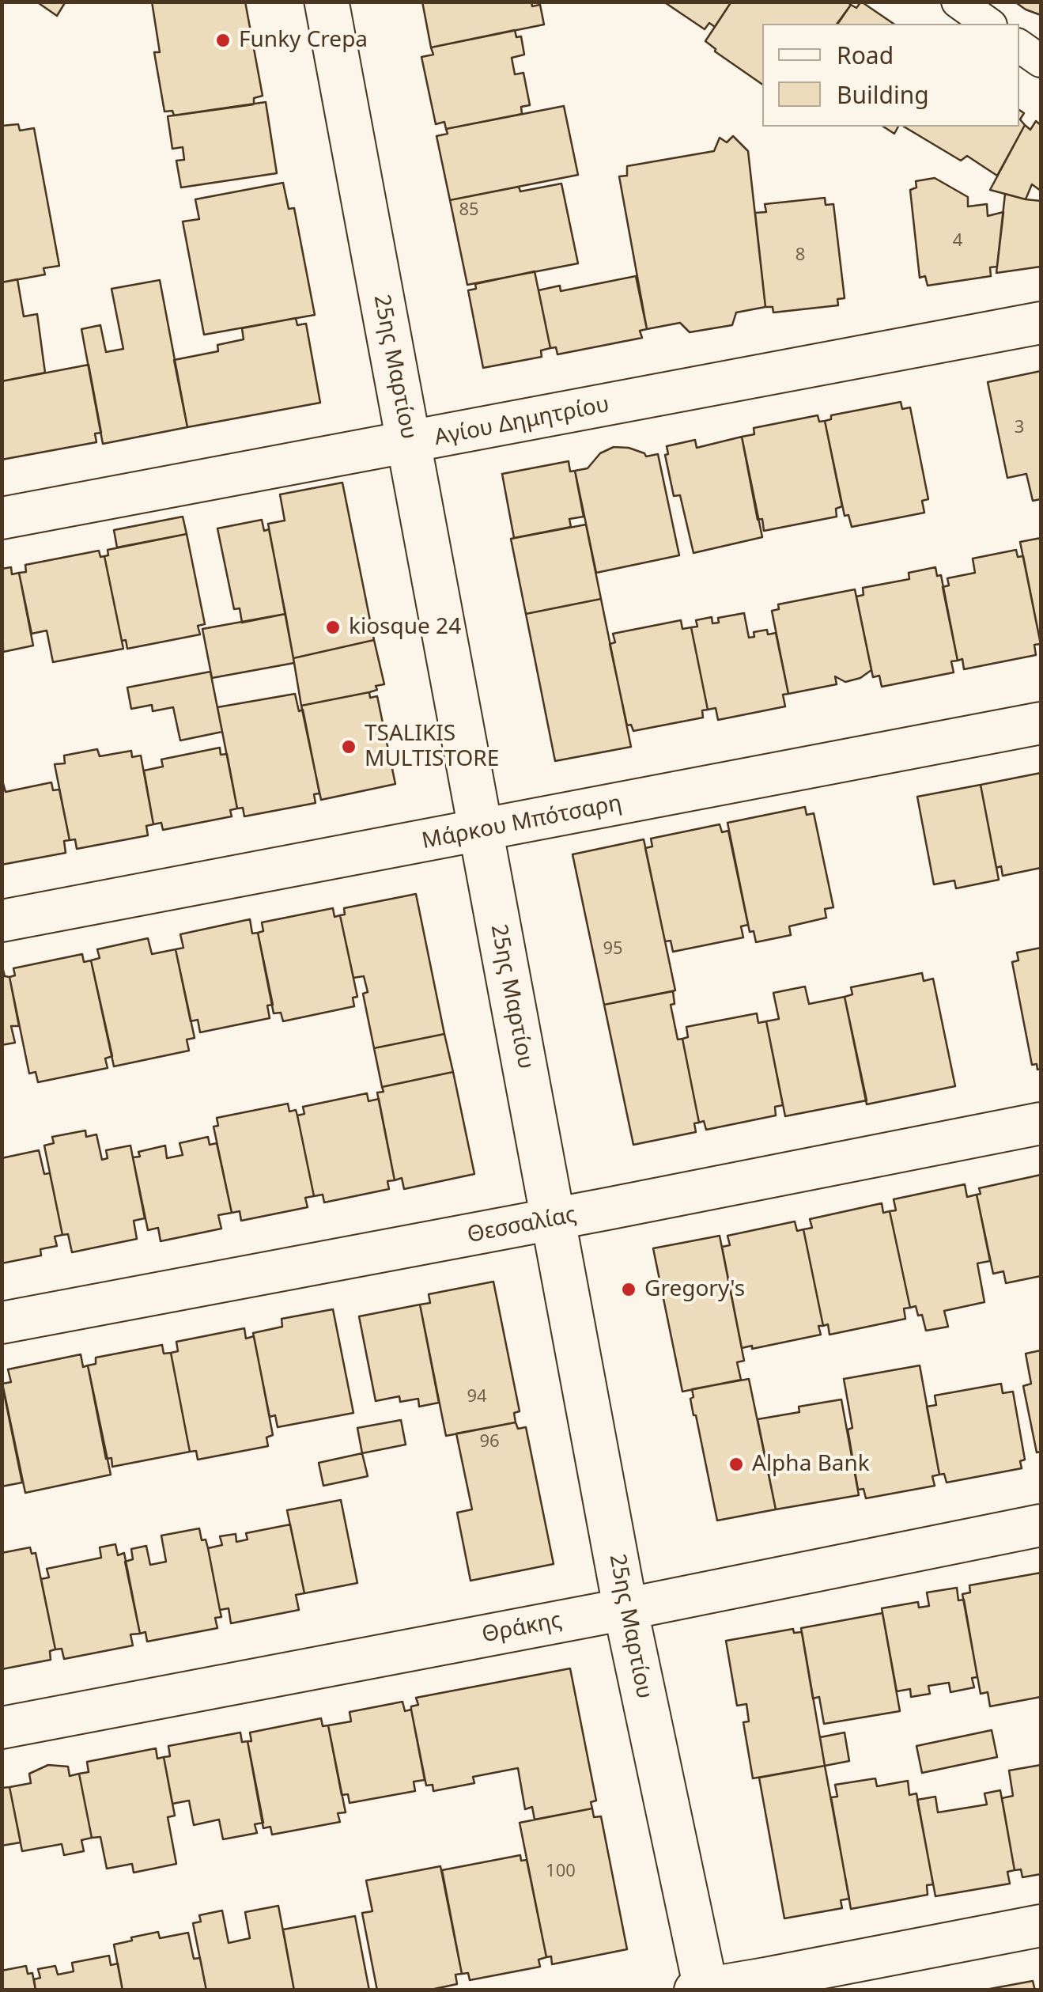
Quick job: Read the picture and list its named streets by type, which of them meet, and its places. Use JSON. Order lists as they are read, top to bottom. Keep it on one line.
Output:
{"streets":{"main road":["25ης Μαρτίου"],"street":["Αγίου Δημητρίου","Μάρκου Μπότσαρη","Θεσσαλίας","Θράκης"]},"crossings":[["25ης Μαρτίου","Αγίου Δημητρίου"],["25ης Μαρτίου","Μάρκου Μπότσαρη"],["25ης Μαρτίου","Θεσσαλίας"],["25ης Μαρτίου","Θράκης"]],"places":["Funky Crepa","kiosque 24","TSALIKIS MULTISTORE","Gregory's","Alpha Bank"],"house_numbers":["85","4","8","3","95","94","96","100"],"legend":["Road","Building"]}
